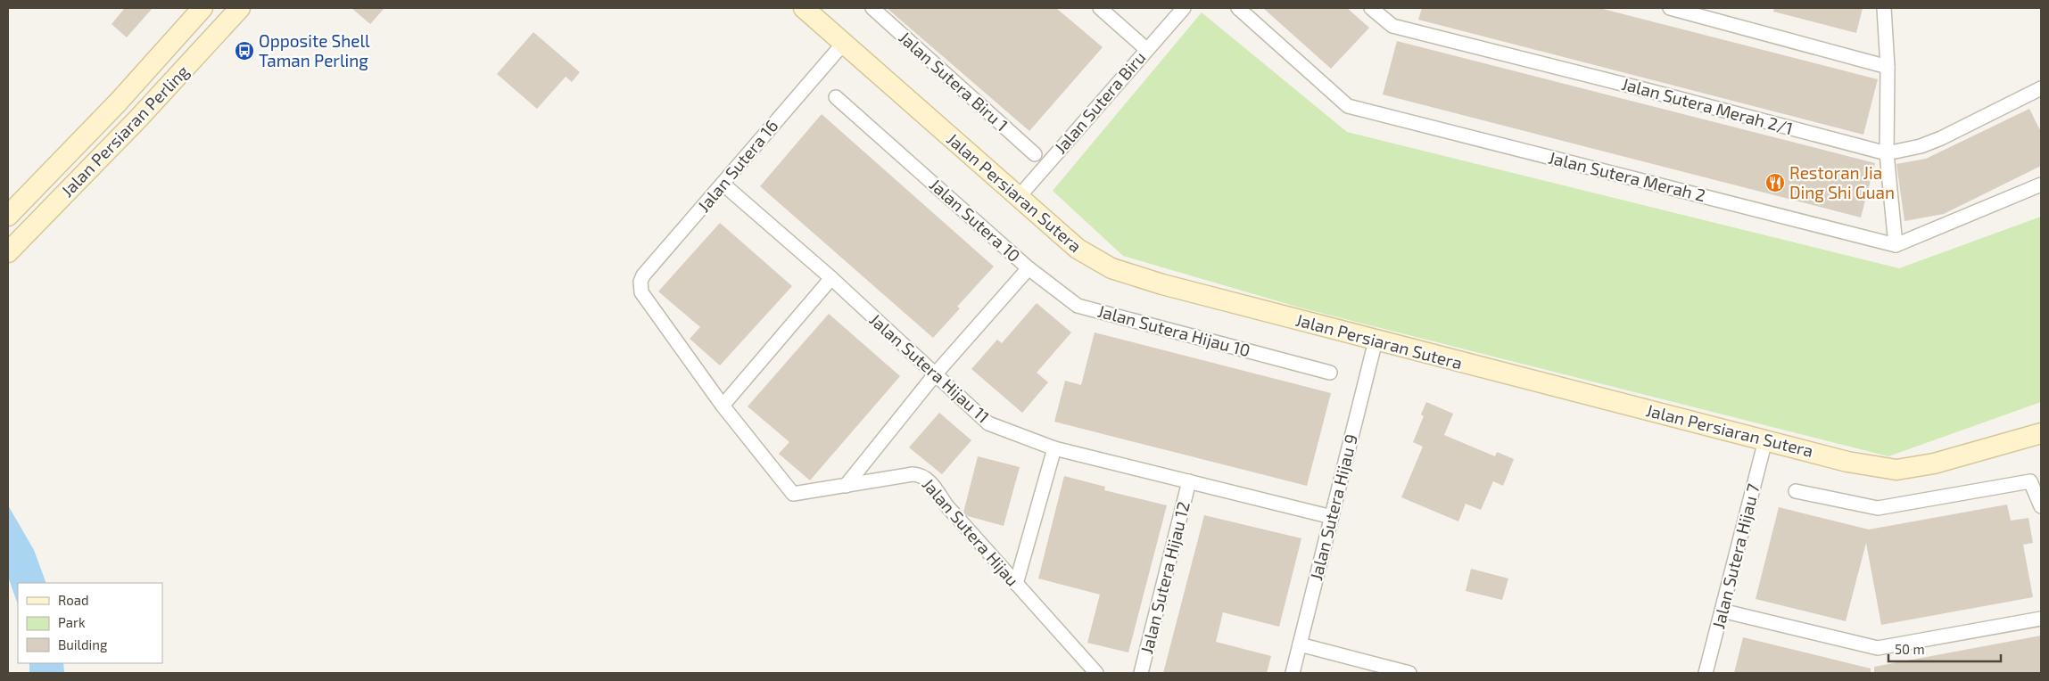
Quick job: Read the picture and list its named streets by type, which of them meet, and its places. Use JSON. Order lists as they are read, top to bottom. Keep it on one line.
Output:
{"streets":{"street":["Jalan Sutera Biru 1","Jalan Sutera Biru","Jalan Sutera Merah 2/1","Jalan Persiaran Perling","Jalan Sutera 16","Jalan Sutera Merah 2","Jalan Persiaran Sutera","Jalan Sutera 10","Jalan Sutera Hijau 10","Jalan Sutera Hijau 11","Jalan Sutera Hijau 9","Jalan Sutera Hijau","Jalan Sutera Hijau 7","Jalan Sutera Hijau 12"]},"crossings":[["Jalan Sutera Biru","Jalan Persiaran Sutera"],["Jalan Sutera 16","Jalan Persiaran Sutera"],["Jalan Sutera 16","Jalan Sutera Hijau 11"],["Jalan Sutera 16","Jalan Sutera Hijau"],["Jalan Persiaran Sutera","Jalan Sutera Hijau 9"],["Jalan Persiaran Sutera","Jalan Sutera Hijau 7"],["Jalan Sutera 10","Jalan Sutera Hijau 10"],["Jalan Sutera 10","Jalan Sutera Hijau 11"],["Jalan Sutera 10","Jalan Sutera Hijau"],["Jalan Sutera Hijau 11","Jalan Sutera Hijau 9"],["Jalan Sutera Hijau 11","Jalan Sutera Hijau 12"]],"places":{"bus stop":["Opposite Shell Taman Perling"],"restaurant":["Restoran Jia Ding Shi Guan"]},"legend":["Road","Park","Building"],"scale_bar":"50 m"}
